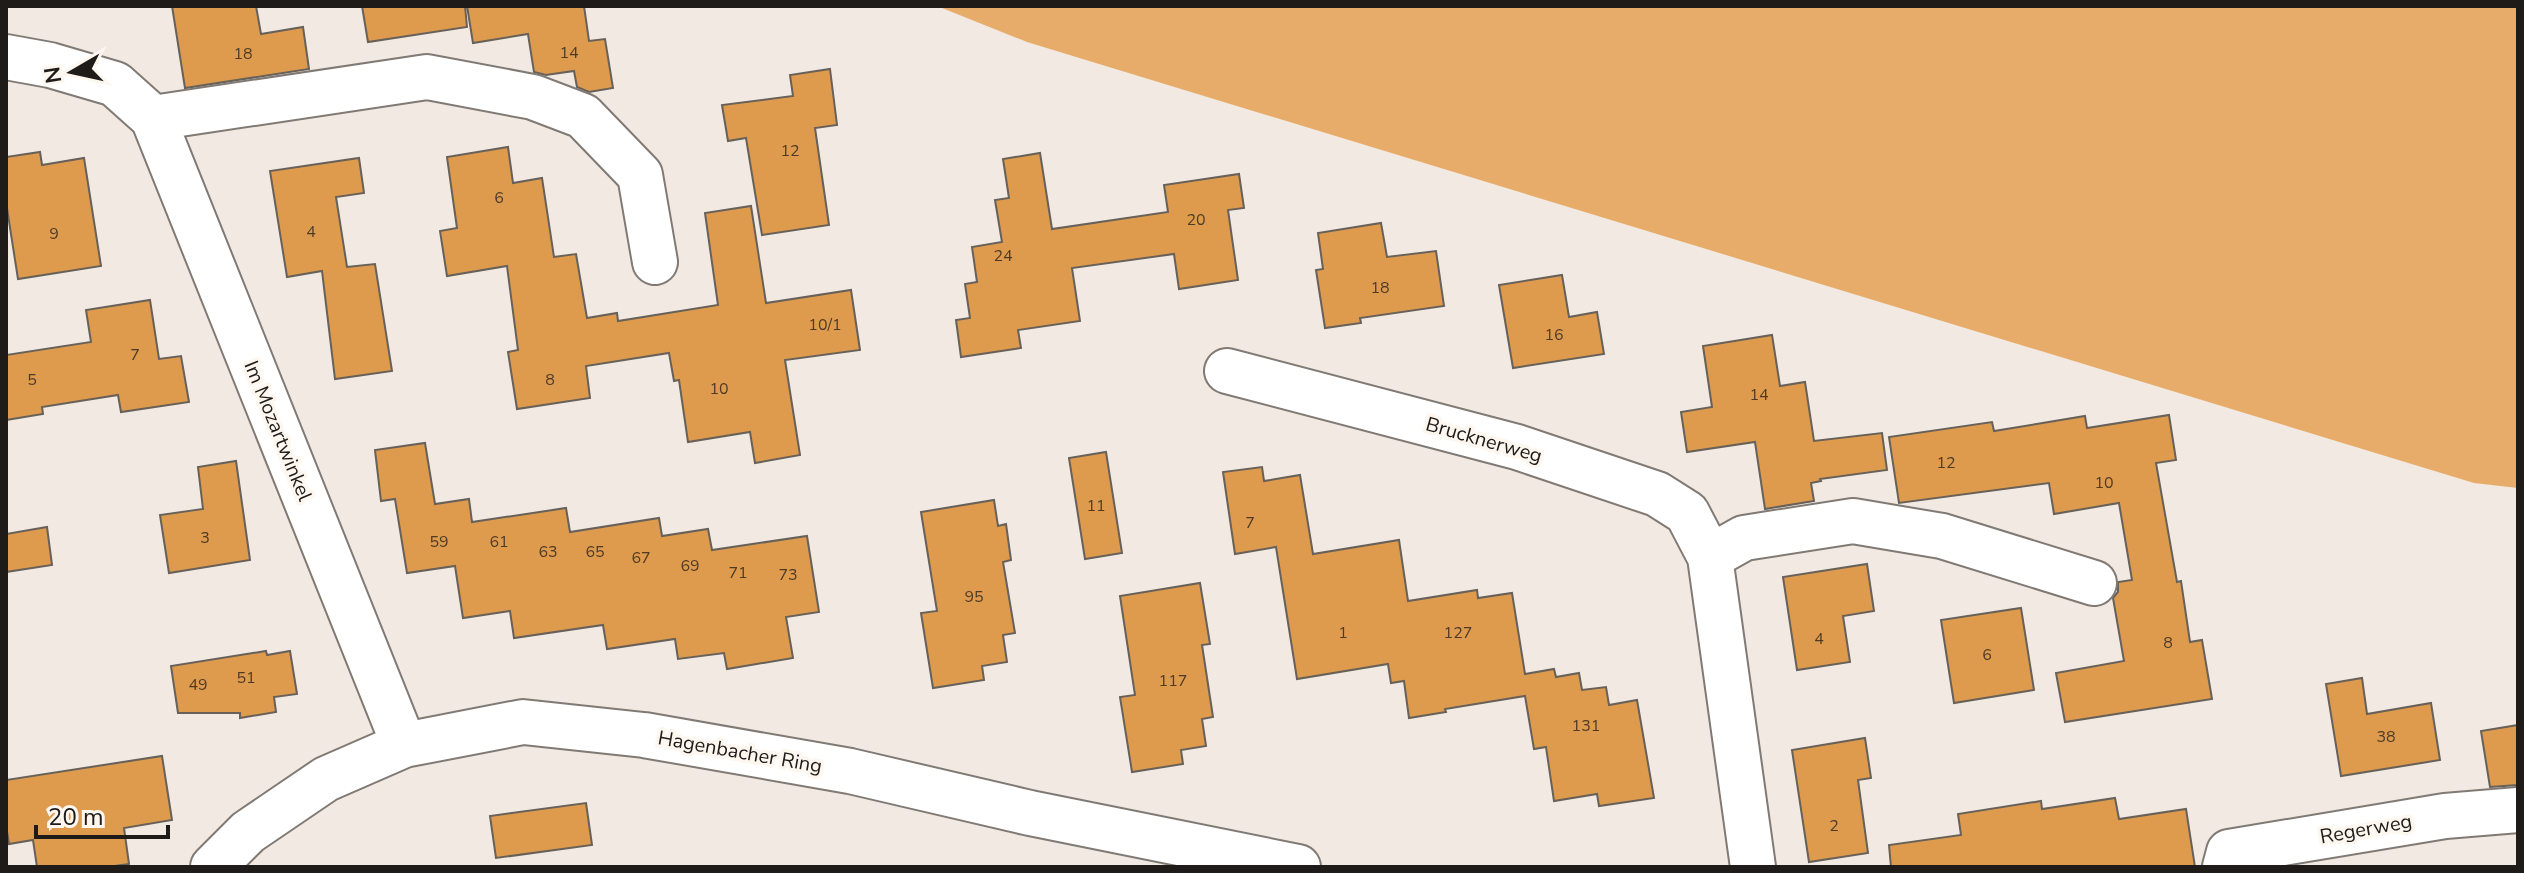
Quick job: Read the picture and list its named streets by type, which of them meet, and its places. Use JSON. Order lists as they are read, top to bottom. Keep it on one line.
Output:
{"streets":{"street":["Im Mozartwinkel","Brucknerweg","Hagenbacher Ring","Regerweg"]},"crossings":[["Im Mozartwinkel","Hagenbacher Ring"]],"house_numbers":["14","18","12","6","20","4","9","24","18","10/1","16","7","5","8","10","14","12","10","11","7","3","59","61","63","65","67","69","71","73","95","1","127","4","8","6","51","117","49","131","38","2"],"scale_bar":"20 m","north":"left"}
